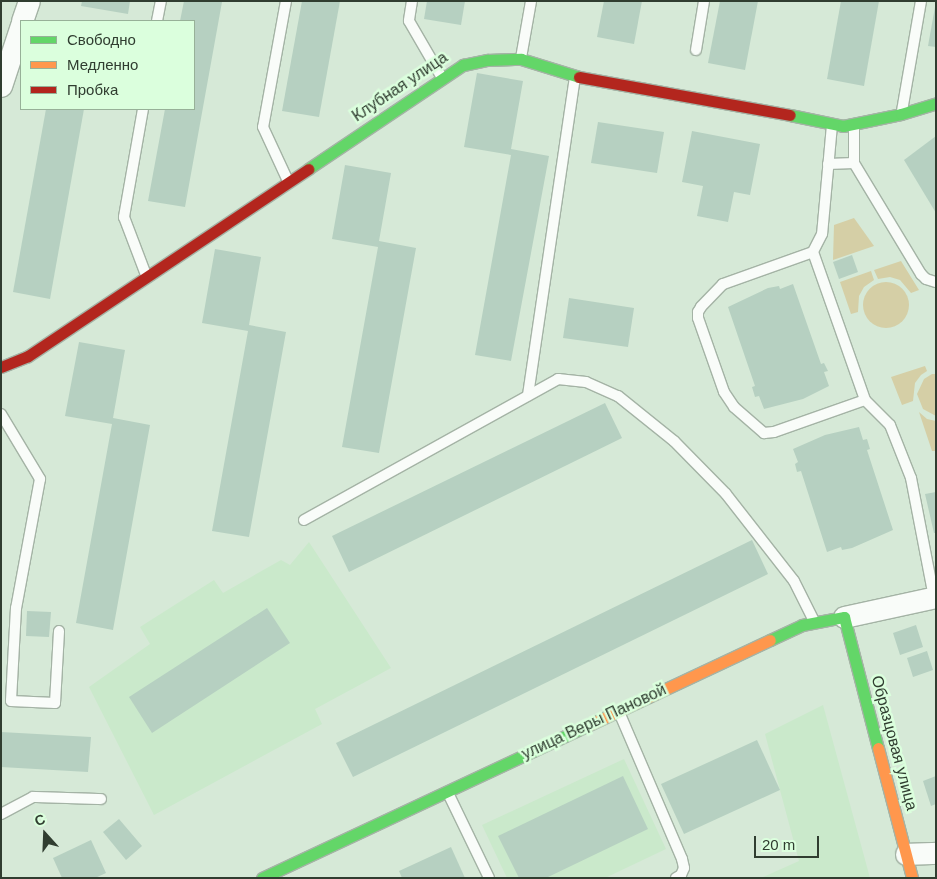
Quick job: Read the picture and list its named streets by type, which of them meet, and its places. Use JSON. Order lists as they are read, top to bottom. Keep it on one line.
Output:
{"streets":{"street":["Клубная улица","улица Веры Пановой","Образцовая улица"]},"crossings":[["улица Веры Пановой","Образцовая улица"]],"legend":["Свободно","Медленно","Пробка"],"scale_bar":"20 m","north":"top"}
